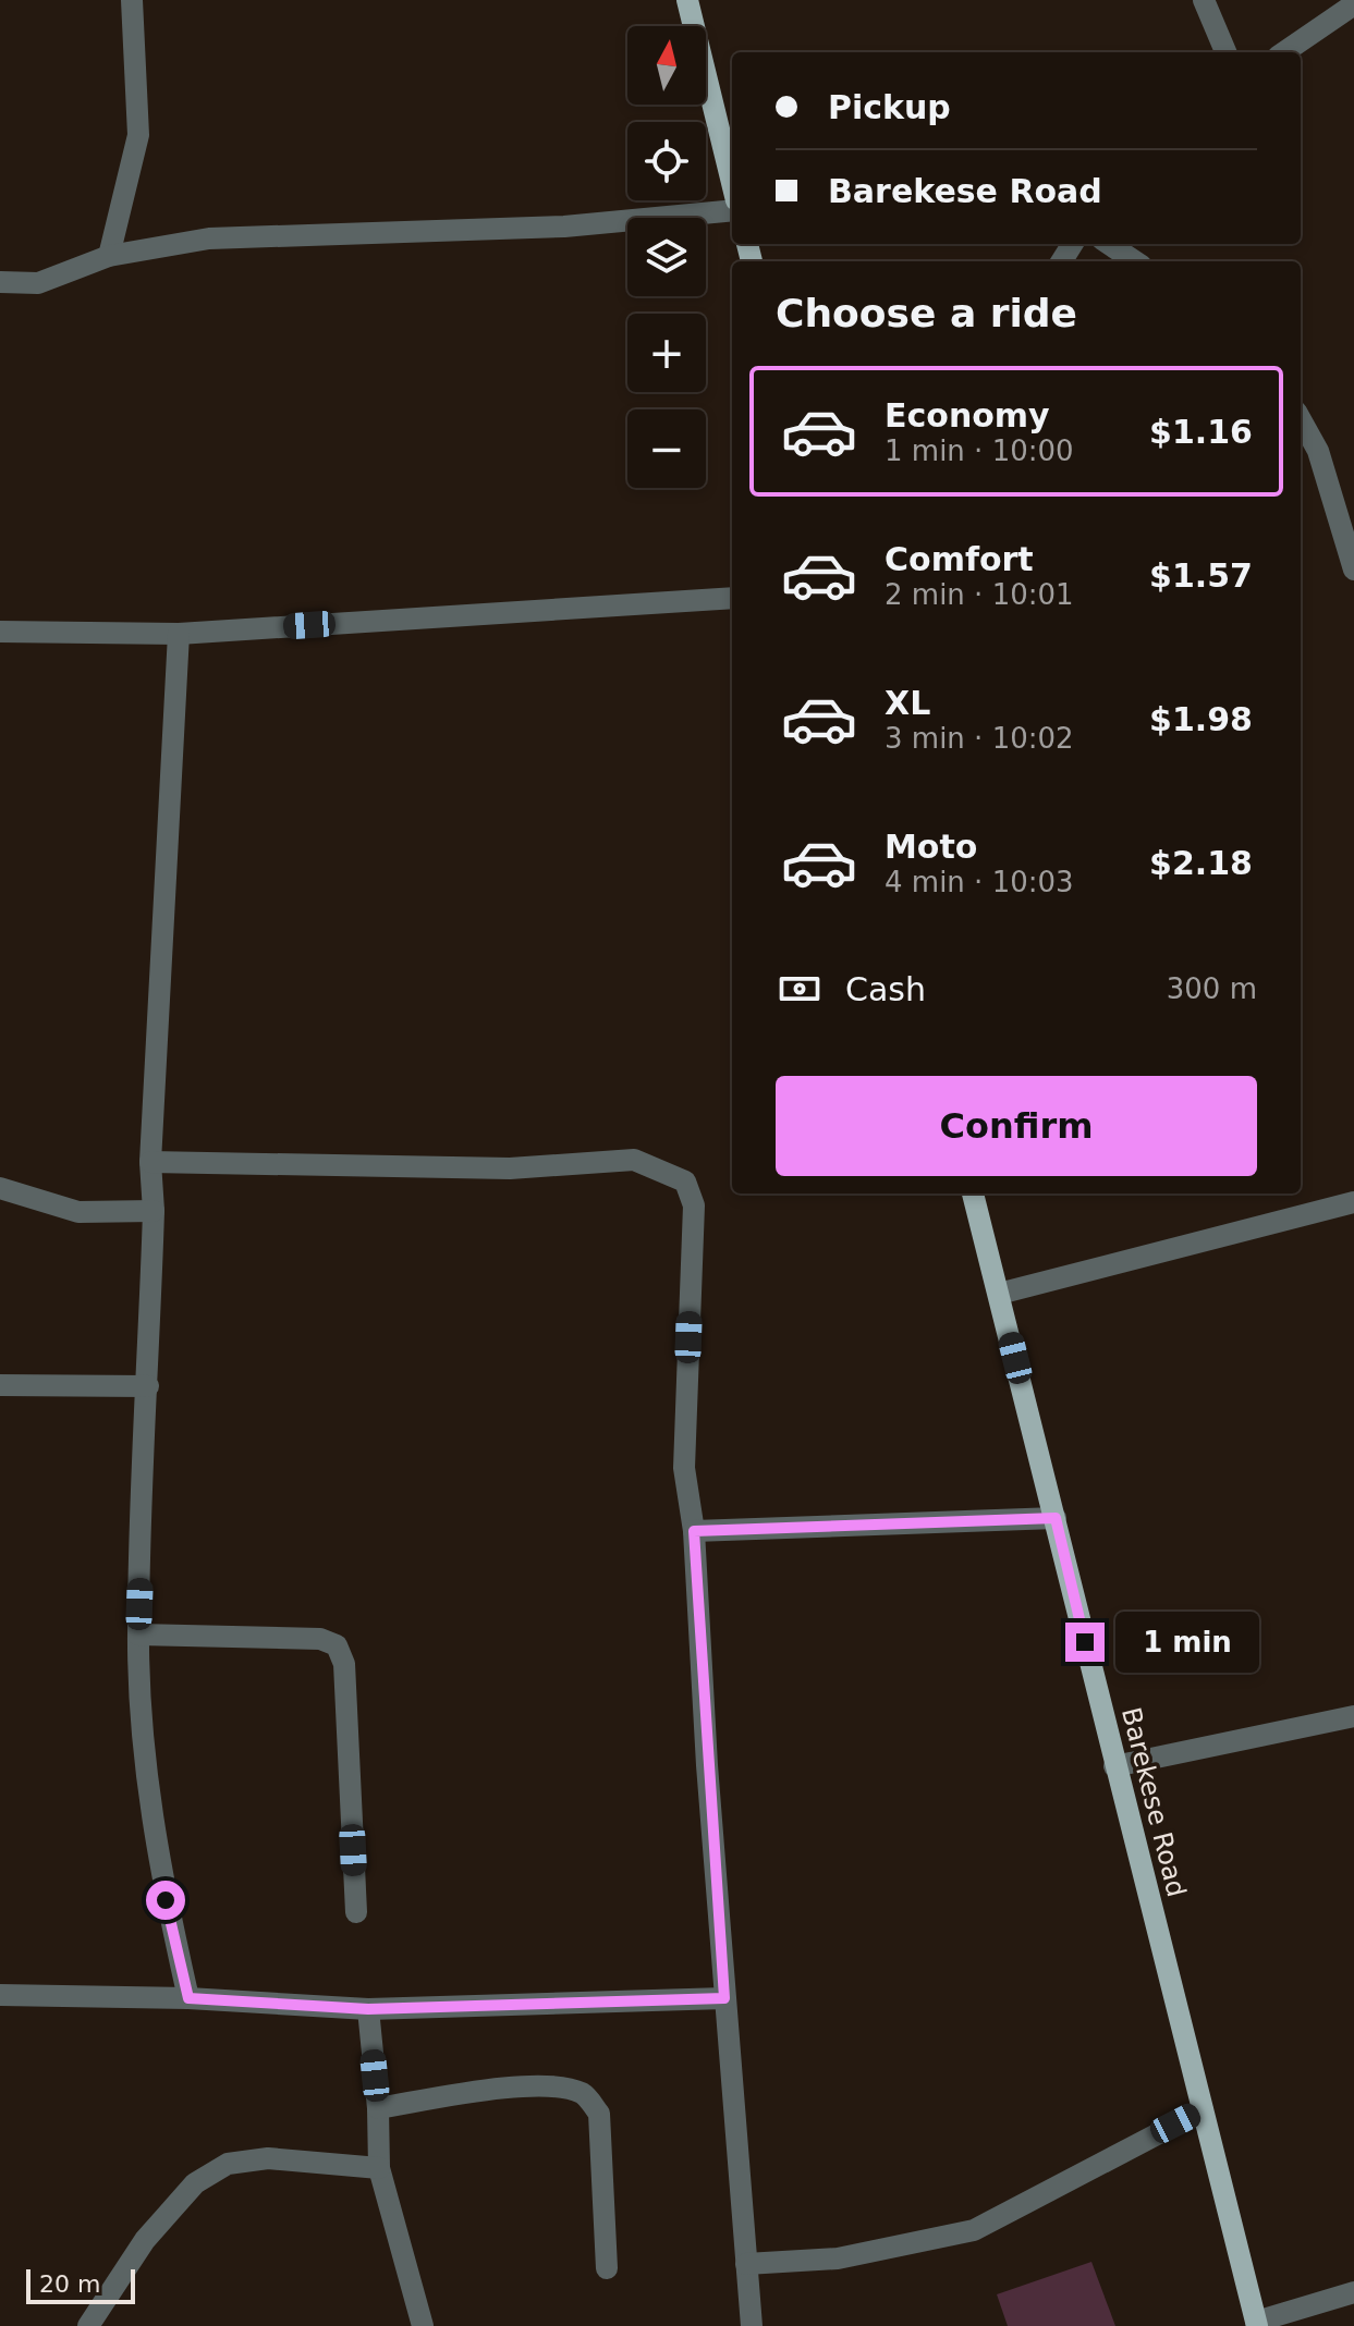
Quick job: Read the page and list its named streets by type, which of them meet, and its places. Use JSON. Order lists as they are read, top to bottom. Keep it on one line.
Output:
{"streets":{"main road":["Barekese Road"]},"scale_bar":"20 m","north":"top","page":{"map_buttons":["+","−"],"banner":["Pickup","Barekese Road"],"heading":"Choose a ride","list":[{"name":"Economy","note":"1 min · 10:00","value":"$1.16"},{"name":"Comfort","note":"2 min · 10:01","value":"$1.57"},{"name":"XL","note":"3 min · 10:02","value":"$1.98"},{"name":"Moto","note":"4 min · 10:03","value":"$2.18"}],"pay":["Cash","300 m"],"buttons":"Confirm","bubble":"1 min","scale":"20 m"}}
